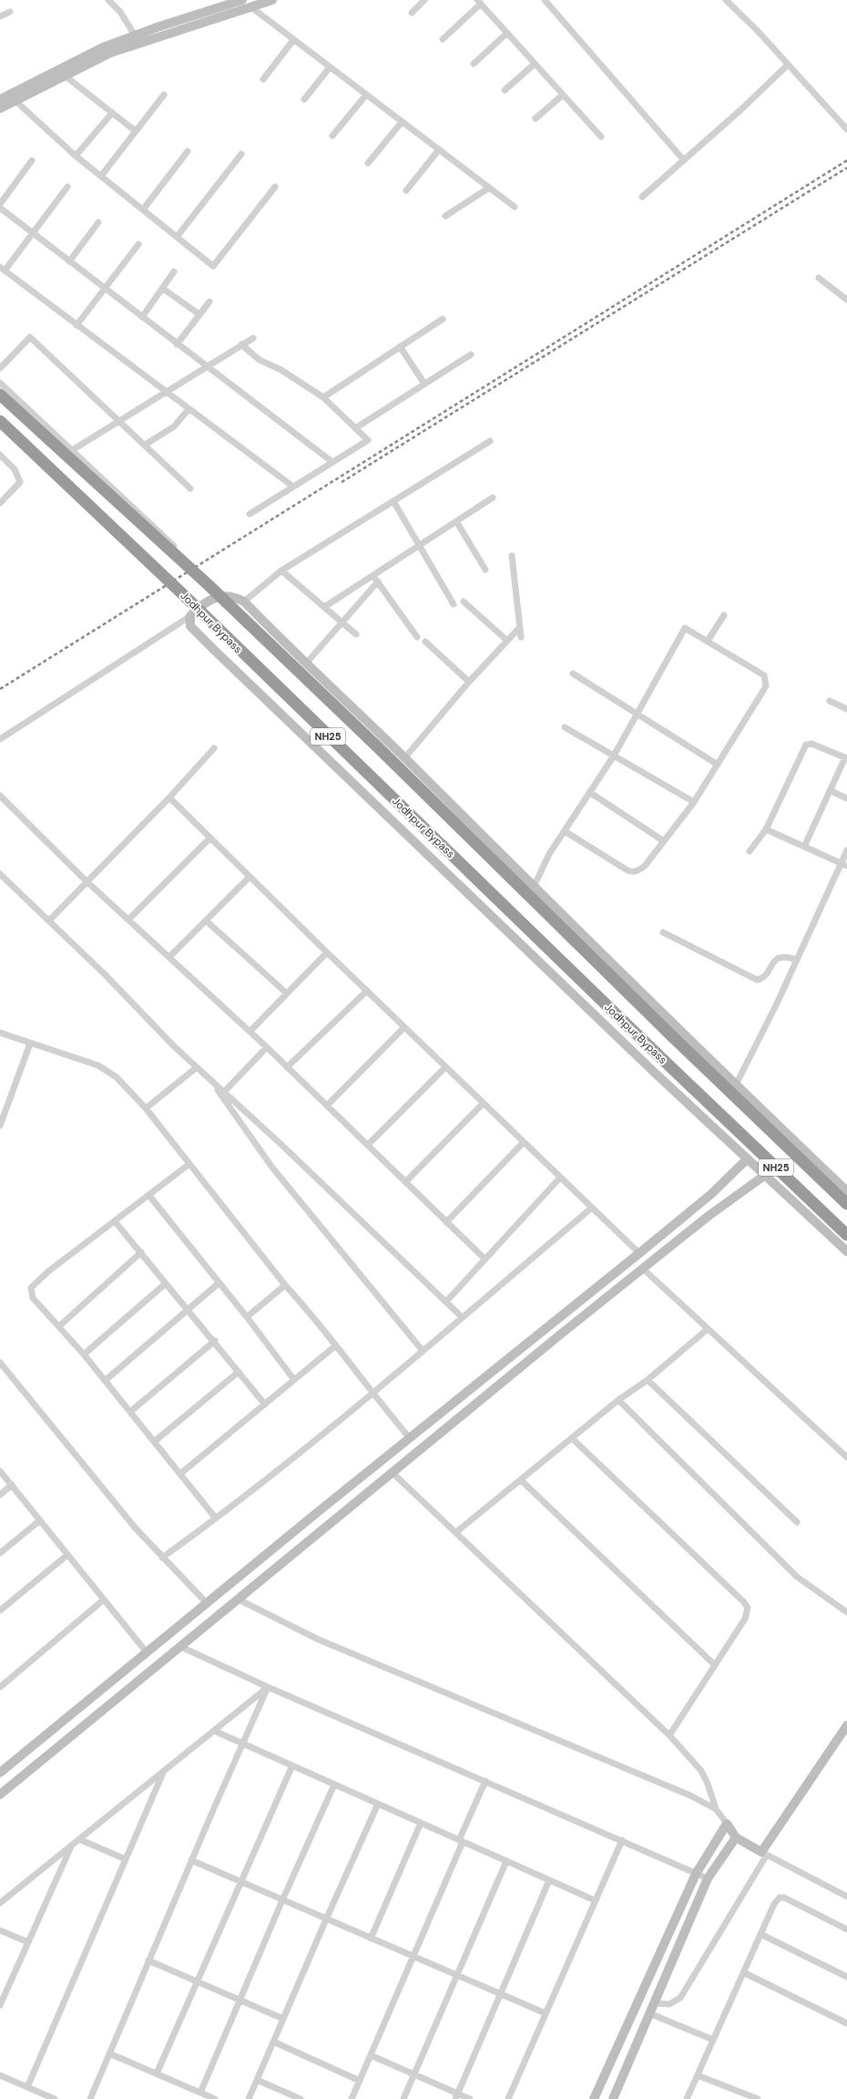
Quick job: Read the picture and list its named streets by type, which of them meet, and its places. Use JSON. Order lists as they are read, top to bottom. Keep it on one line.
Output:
{"streets":{"highway":["Jodhpur Bypass","NH25"]}}
